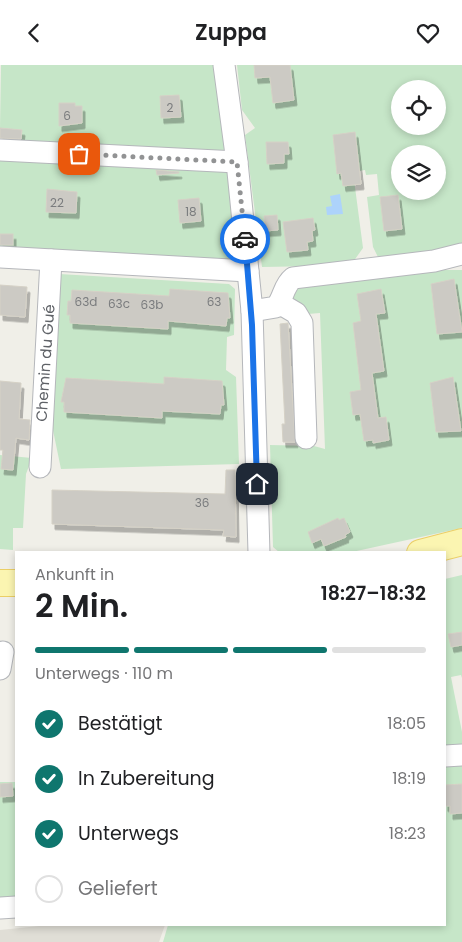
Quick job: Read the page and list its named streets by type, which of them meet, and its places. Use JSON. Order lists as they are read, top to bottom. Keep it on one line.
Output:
{"streets":{"street":["Chemin du Gué"]},"house_numbers":["2","6","22","18","63d","63","63c","63b","36"],"page":{"header":"Zuppa","heading":["2 Min.","Ankunft in","18:27–18:32"],"bar":"Unterwegs · 110 m","list":[["Bestätigt","18:05"],["In Zubereitung","18:19"],["Unterwegs","18:23"],"Geliefert"]}}
